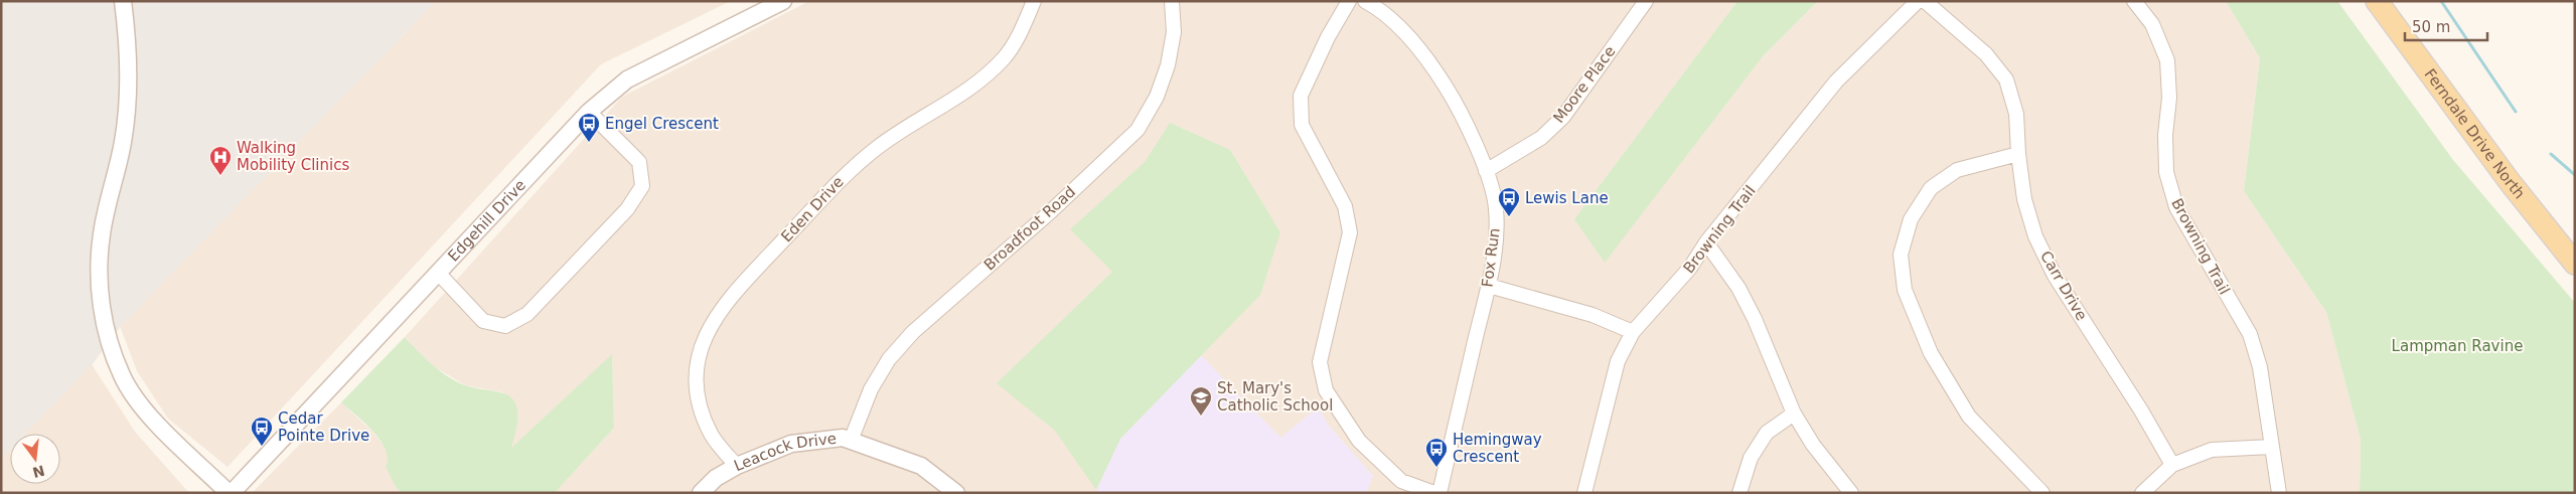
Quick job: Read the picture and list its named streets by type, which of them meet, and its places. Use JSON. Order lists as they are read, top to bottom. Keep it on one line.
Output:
{"streets":{"main road":["Ferndale Drive North"],"street":["Moore Place","Eden Drive","Edgehill Drive","Broadfoot Road","Browning Trail","Fox Run","Carr Drive","Leacock Drive"]},"crossings":[["Moore Place","Fox Run"],["Eden Drive","Leacock Drive"],["Broadfoot Road","Leacock Drive"]],"parks":["Lampman Ravine"],"places":{"bus stop":["Engel Crescent","Lewis Lane","Cedar Pointe Drive","Hemingway Crescent"],"hospital":["Walking Mobility Clinics"],"school or university":["St. Mary's Catholic School"]},"scale_bar":"50 m","north":"bottom"}
